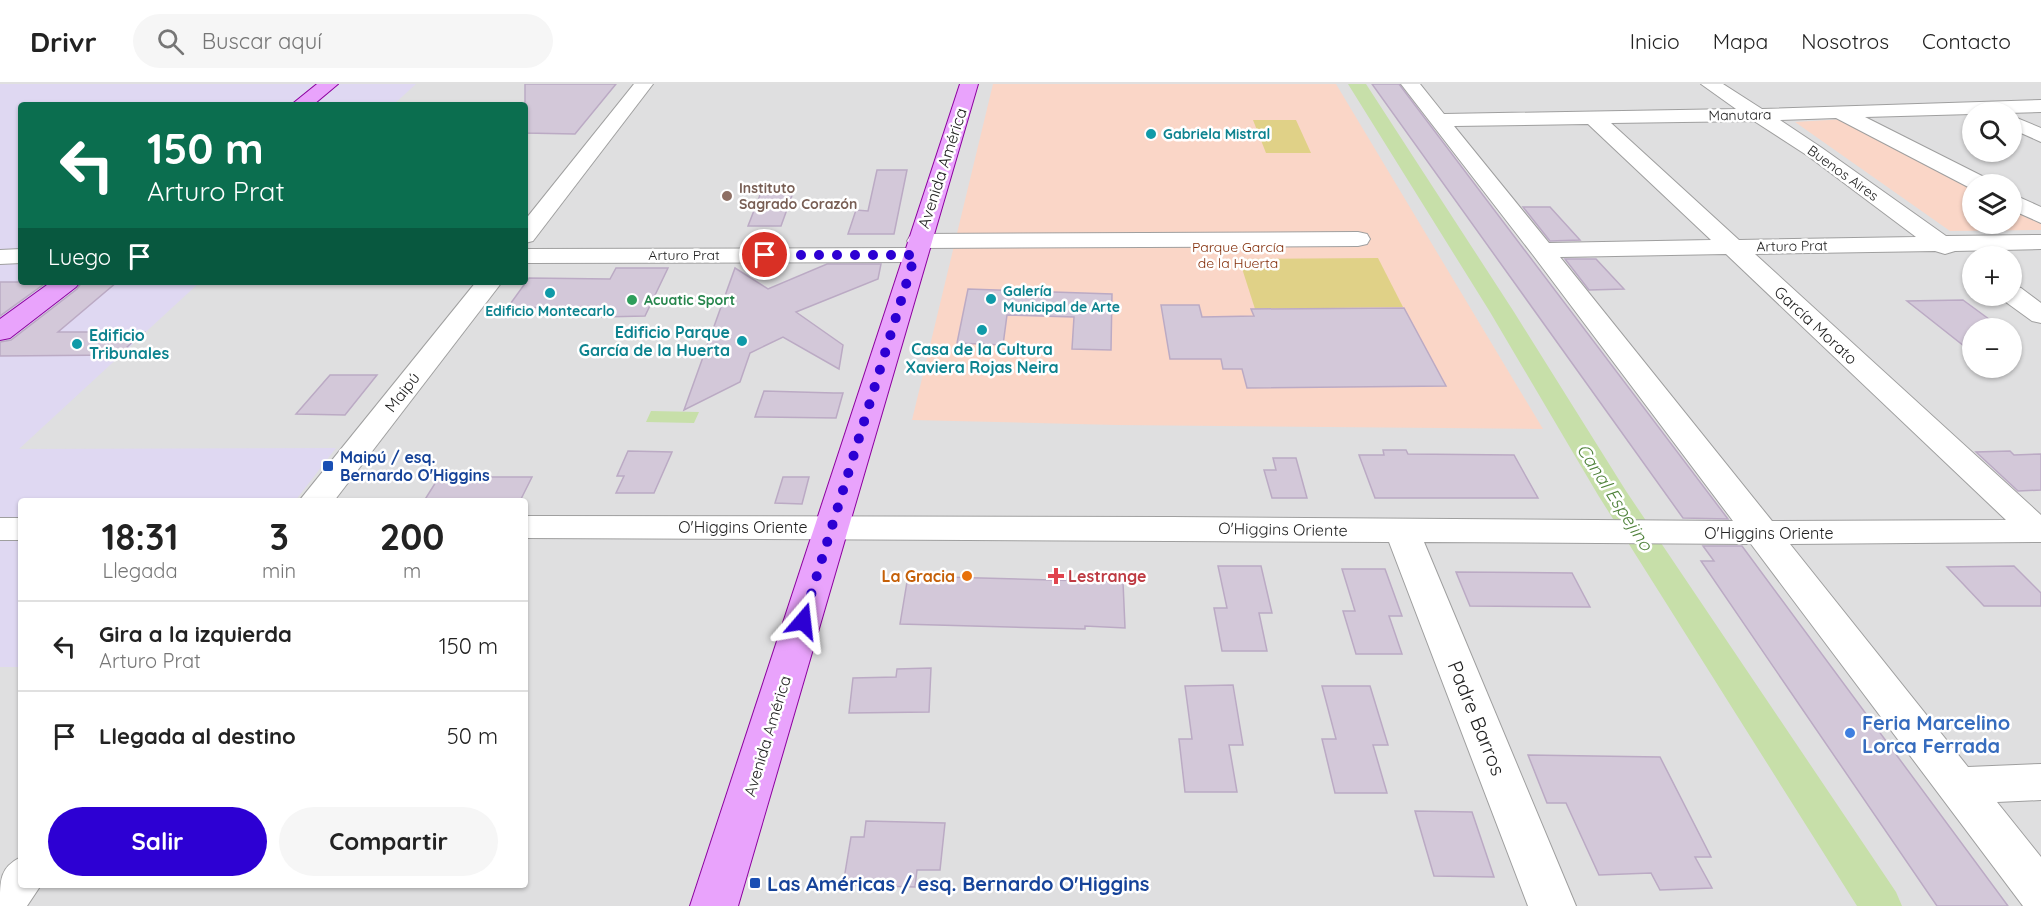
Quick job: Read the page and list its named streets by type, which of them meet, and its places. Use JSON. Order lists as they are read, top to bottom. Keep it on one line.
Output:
{"streets":{"main road":["Avenida América"],"street":["Manutara","Buenos Aires","Arturo Prat","García Morato","Maipú","O'Higgins Oriente","Padre Barros"]},"crossings":[["Manutara","Buenos Aires"],["Manutara","García Morato"],["Avenida América","Arturo Prat"],["Avenida América","O'Higgins Oriente"],["Buenos Aires","Arturo Prat"],["Arturo Prat","García Morato"],["García Morato","O'Higgins Oriente"],["O'Higgins Oriente","Padre Barros"]],"water":["Canal Espejino"],"parks":["Parque García de la Huerta"],"places":{"other":["Gabriela Mistral","Instituto Sagrado Corazón","Edificio Montecarlo","Galería Municipal de Arte","Acuatic Sport","Casa de la Cultura Xaviera Rojas Neira","Edificio Parque García de la Huerta","Edificio Tribunales","La Gracia","Feria Marcelino Lorca Ferrada"],"transit":["Maipú / esq. Bernardo O'Higgins","Las Américas / esq. Bernardo O'Higgins"],"health":["Lestrange"]},"page":{"header":"Drivr","search":"Buscar aquí","nav":["Inicio","Mapa","Nosotros","Contacto"],"map_buttons":["+","−"],"turn":["150 m","Arturo Prat"],"then":"Luego","eta":["18:31","Llegada","3","min","200","m"],"list":[{"name":"Gira a la izquierda","note":"Arturo Prat","value":"150 m"},{"name":"Llegada al destino","value":"50 m"}],"buttons":["Salir","Compartir"]}}
